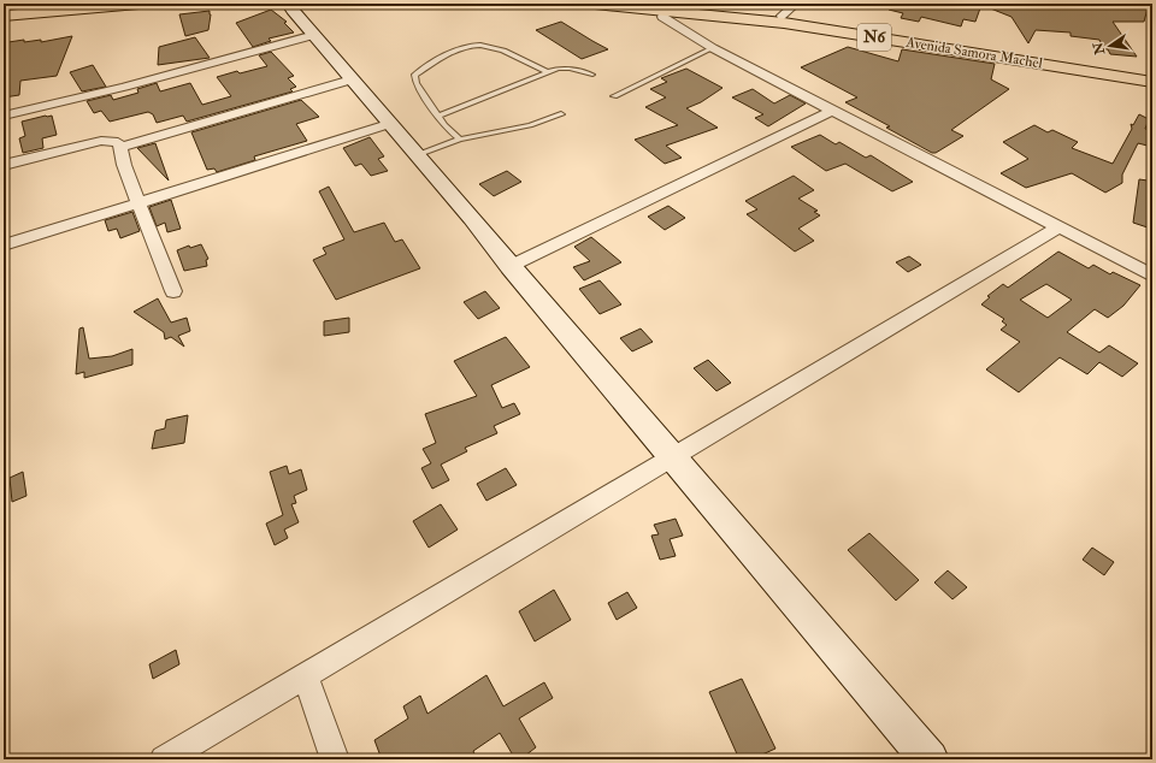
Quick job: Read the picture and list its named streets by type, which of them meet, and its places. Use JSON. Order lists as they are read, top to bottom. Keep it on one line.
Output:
{"streets":{"highway":["N6","Avenida Samora Machel"]},"north":"left"}
